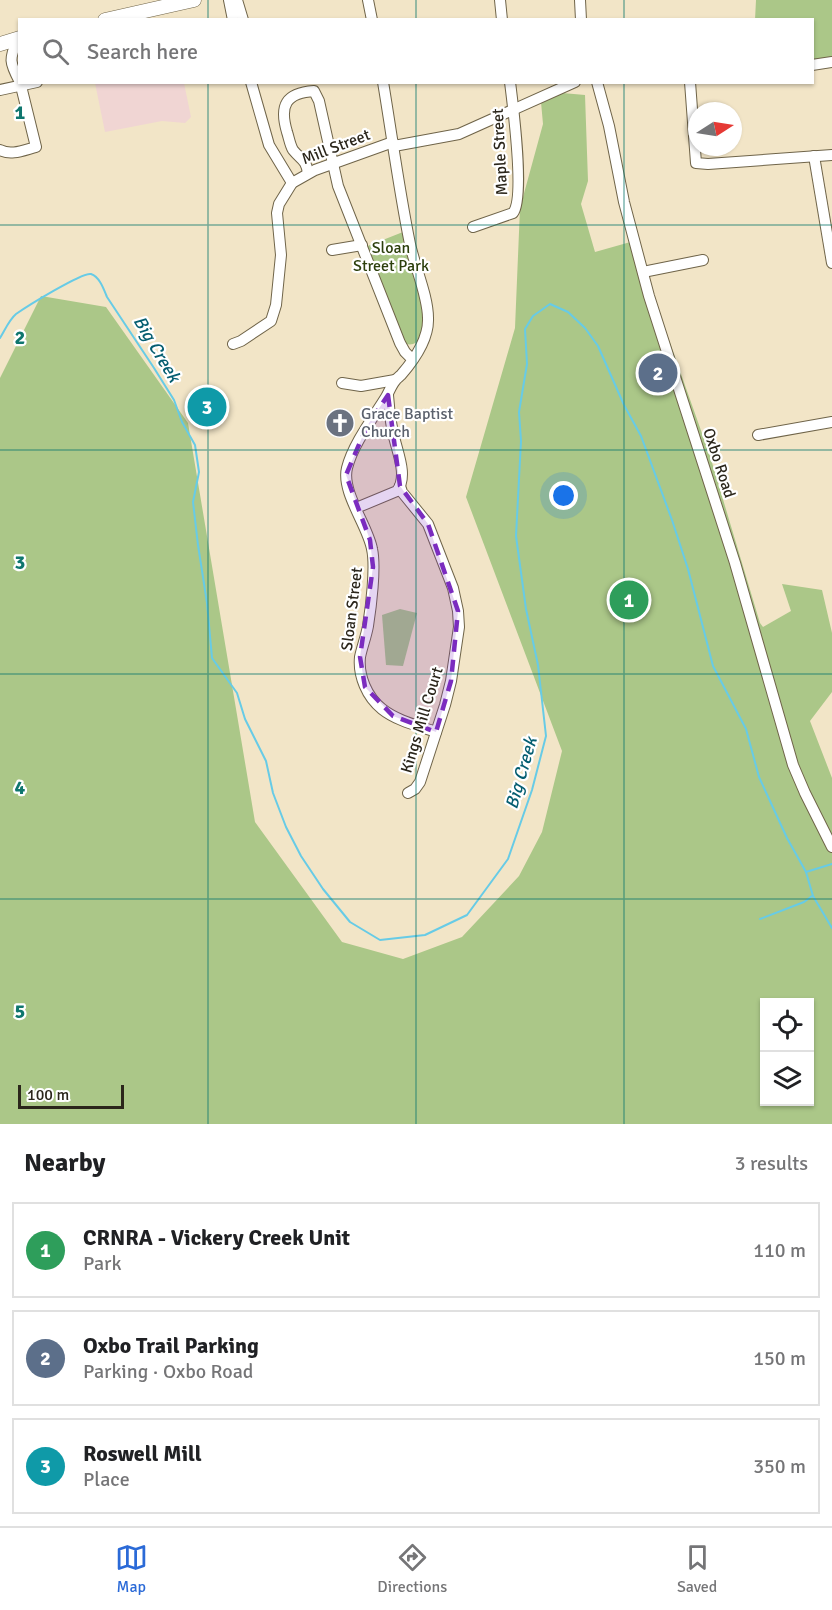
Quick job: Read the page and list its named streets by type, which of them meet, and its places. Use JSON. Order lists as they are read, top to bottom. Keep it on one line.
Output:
{"streets":{"street":["Mill Street","Maple Street","Oxbo Road","Sloan Street","Kings Mill Court"]},"crossings":[["Mill Street","Maple Street"],["Mill Street","Sloan Street"],["Sloan Street","Kings Mill Court"]],"water":["Big Creek"],"parks":["Sloan Street Park"],"places":{"church":["Grace Baptist Church"]},"scale_bar":"100 m","north":"right","page":{"search":"Search here","pins":["2","3","1"],"scale":"100 m","heading":["Nearby","3 results"],"list":[{"mark":"1","name":"CRNRA - Vickery Creek Unit","note":"Park","value":"110 m"},{"mark":"2","name":"Oxbo Trail Parking","note":"Parking · Oxbo Road","value":"150 m"},{"mark":"3","name":"Roswell Mill","note":"Place","value":"350 m"}],"nav":["Map","Directions","Saved"]},"grid":{"rows":["1","2","3","4","5"]}}
